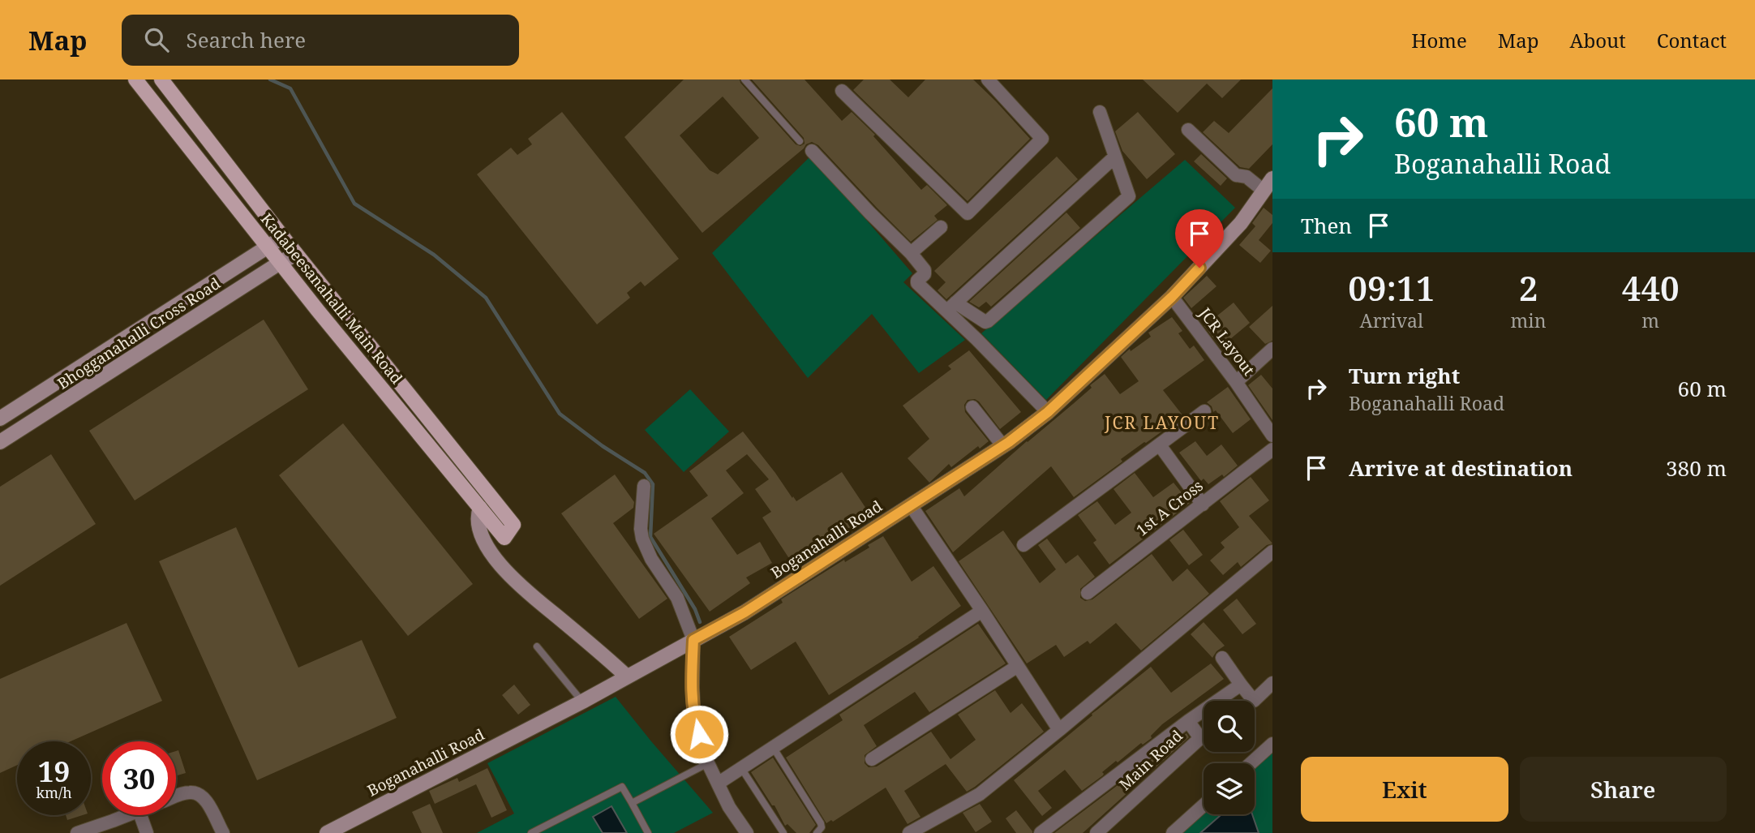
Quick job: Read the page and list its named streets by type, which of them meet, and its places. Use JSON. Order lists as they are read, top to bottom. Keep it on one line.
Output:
{"streets":{"main road":["Kadabeesanahalli Main Road"],"street":["Bhogganahalli Cross Road","JCR Layout","1st A Cross","Boganahalli Road","Main Road"]},"crossings":[["Kadabeesanahalli Main Road","Bhogganahalli Cross Road"],["JCR Layout","Boganahalli Road"]],"districts":["JCR LAYOUT"],"page":{"header":"Map","search":"Search here","nav":["Home","Map","About","Contact"],"turn":["60 m","Boganahalli Road"],"then":"Then","eta":["09:11","Arrival","2","min","440","m"],"list":[{"name":"Turn right","note":"Boganahalli Road","value":"60 m"},{"name":"Arrive at destination","value":"380 m"}],"speed":"19 km/h","limit":"30","buttons":["Exit","Share"]}}
